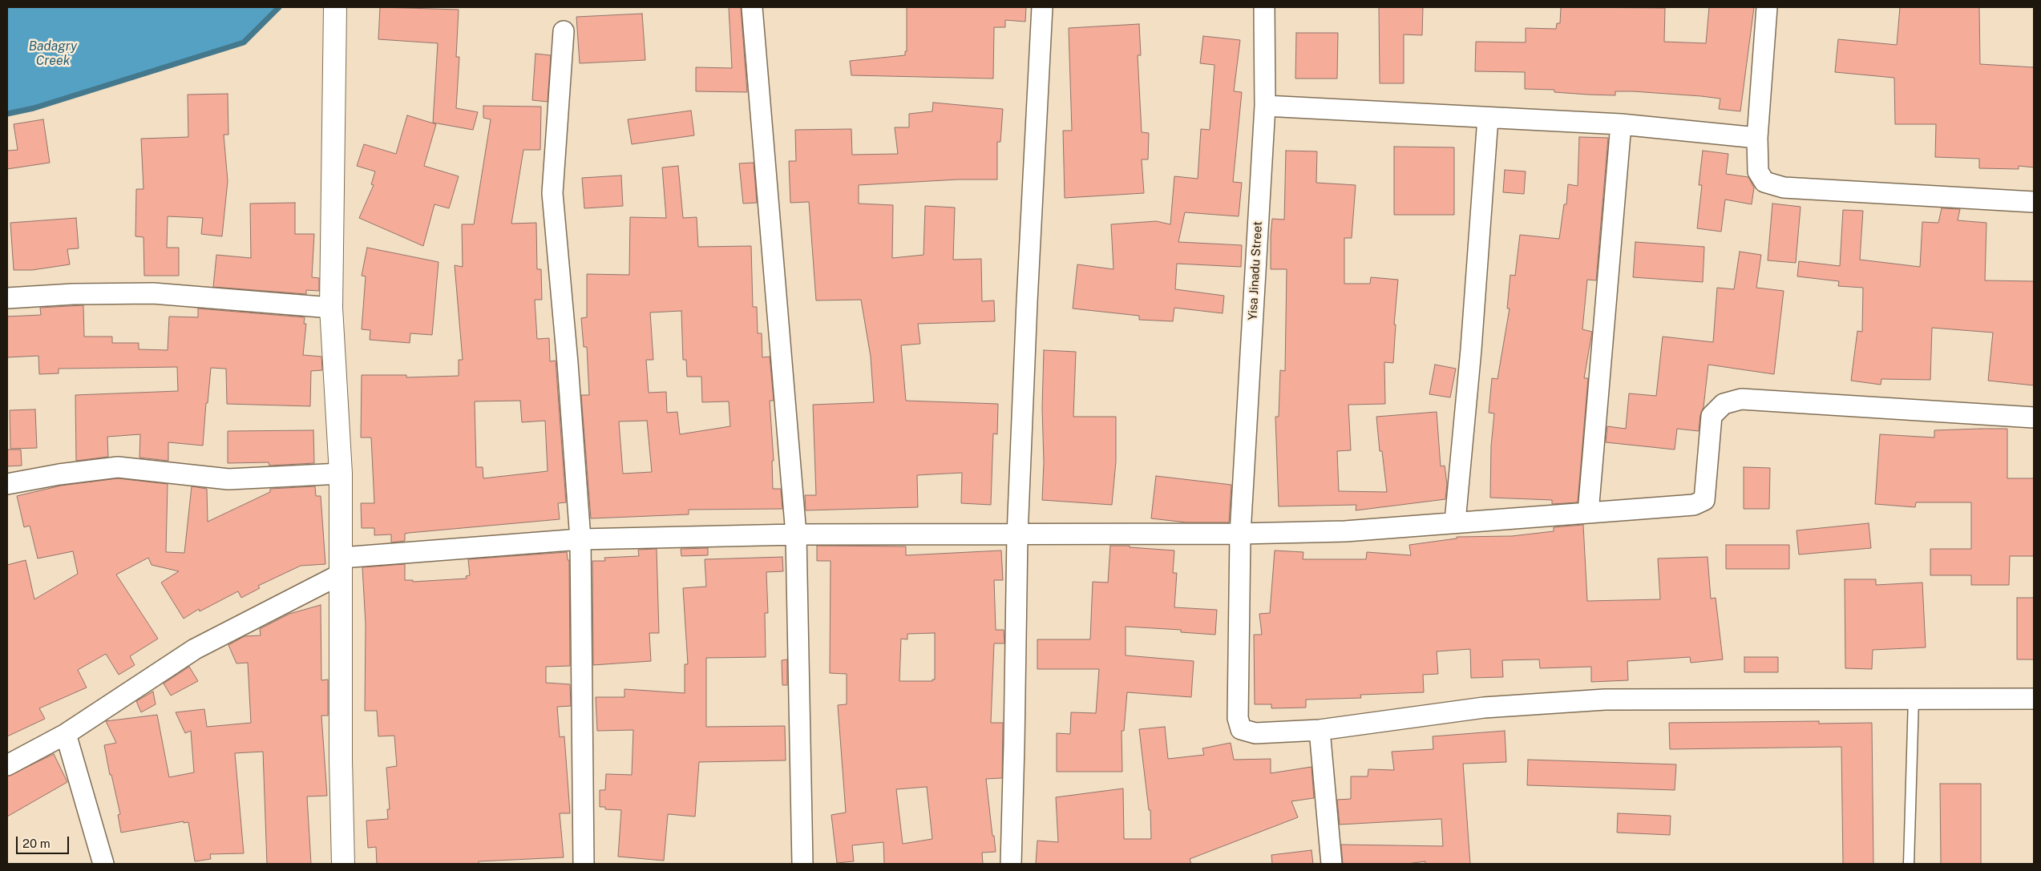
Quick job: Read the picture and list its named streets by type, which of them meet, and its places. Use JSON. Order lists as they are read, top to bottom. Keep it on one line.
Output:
{"streets":{"street":["Yisa Jinadu Street"]},"water":["Badagry Creek"],"scale_bar":"20 m"}
